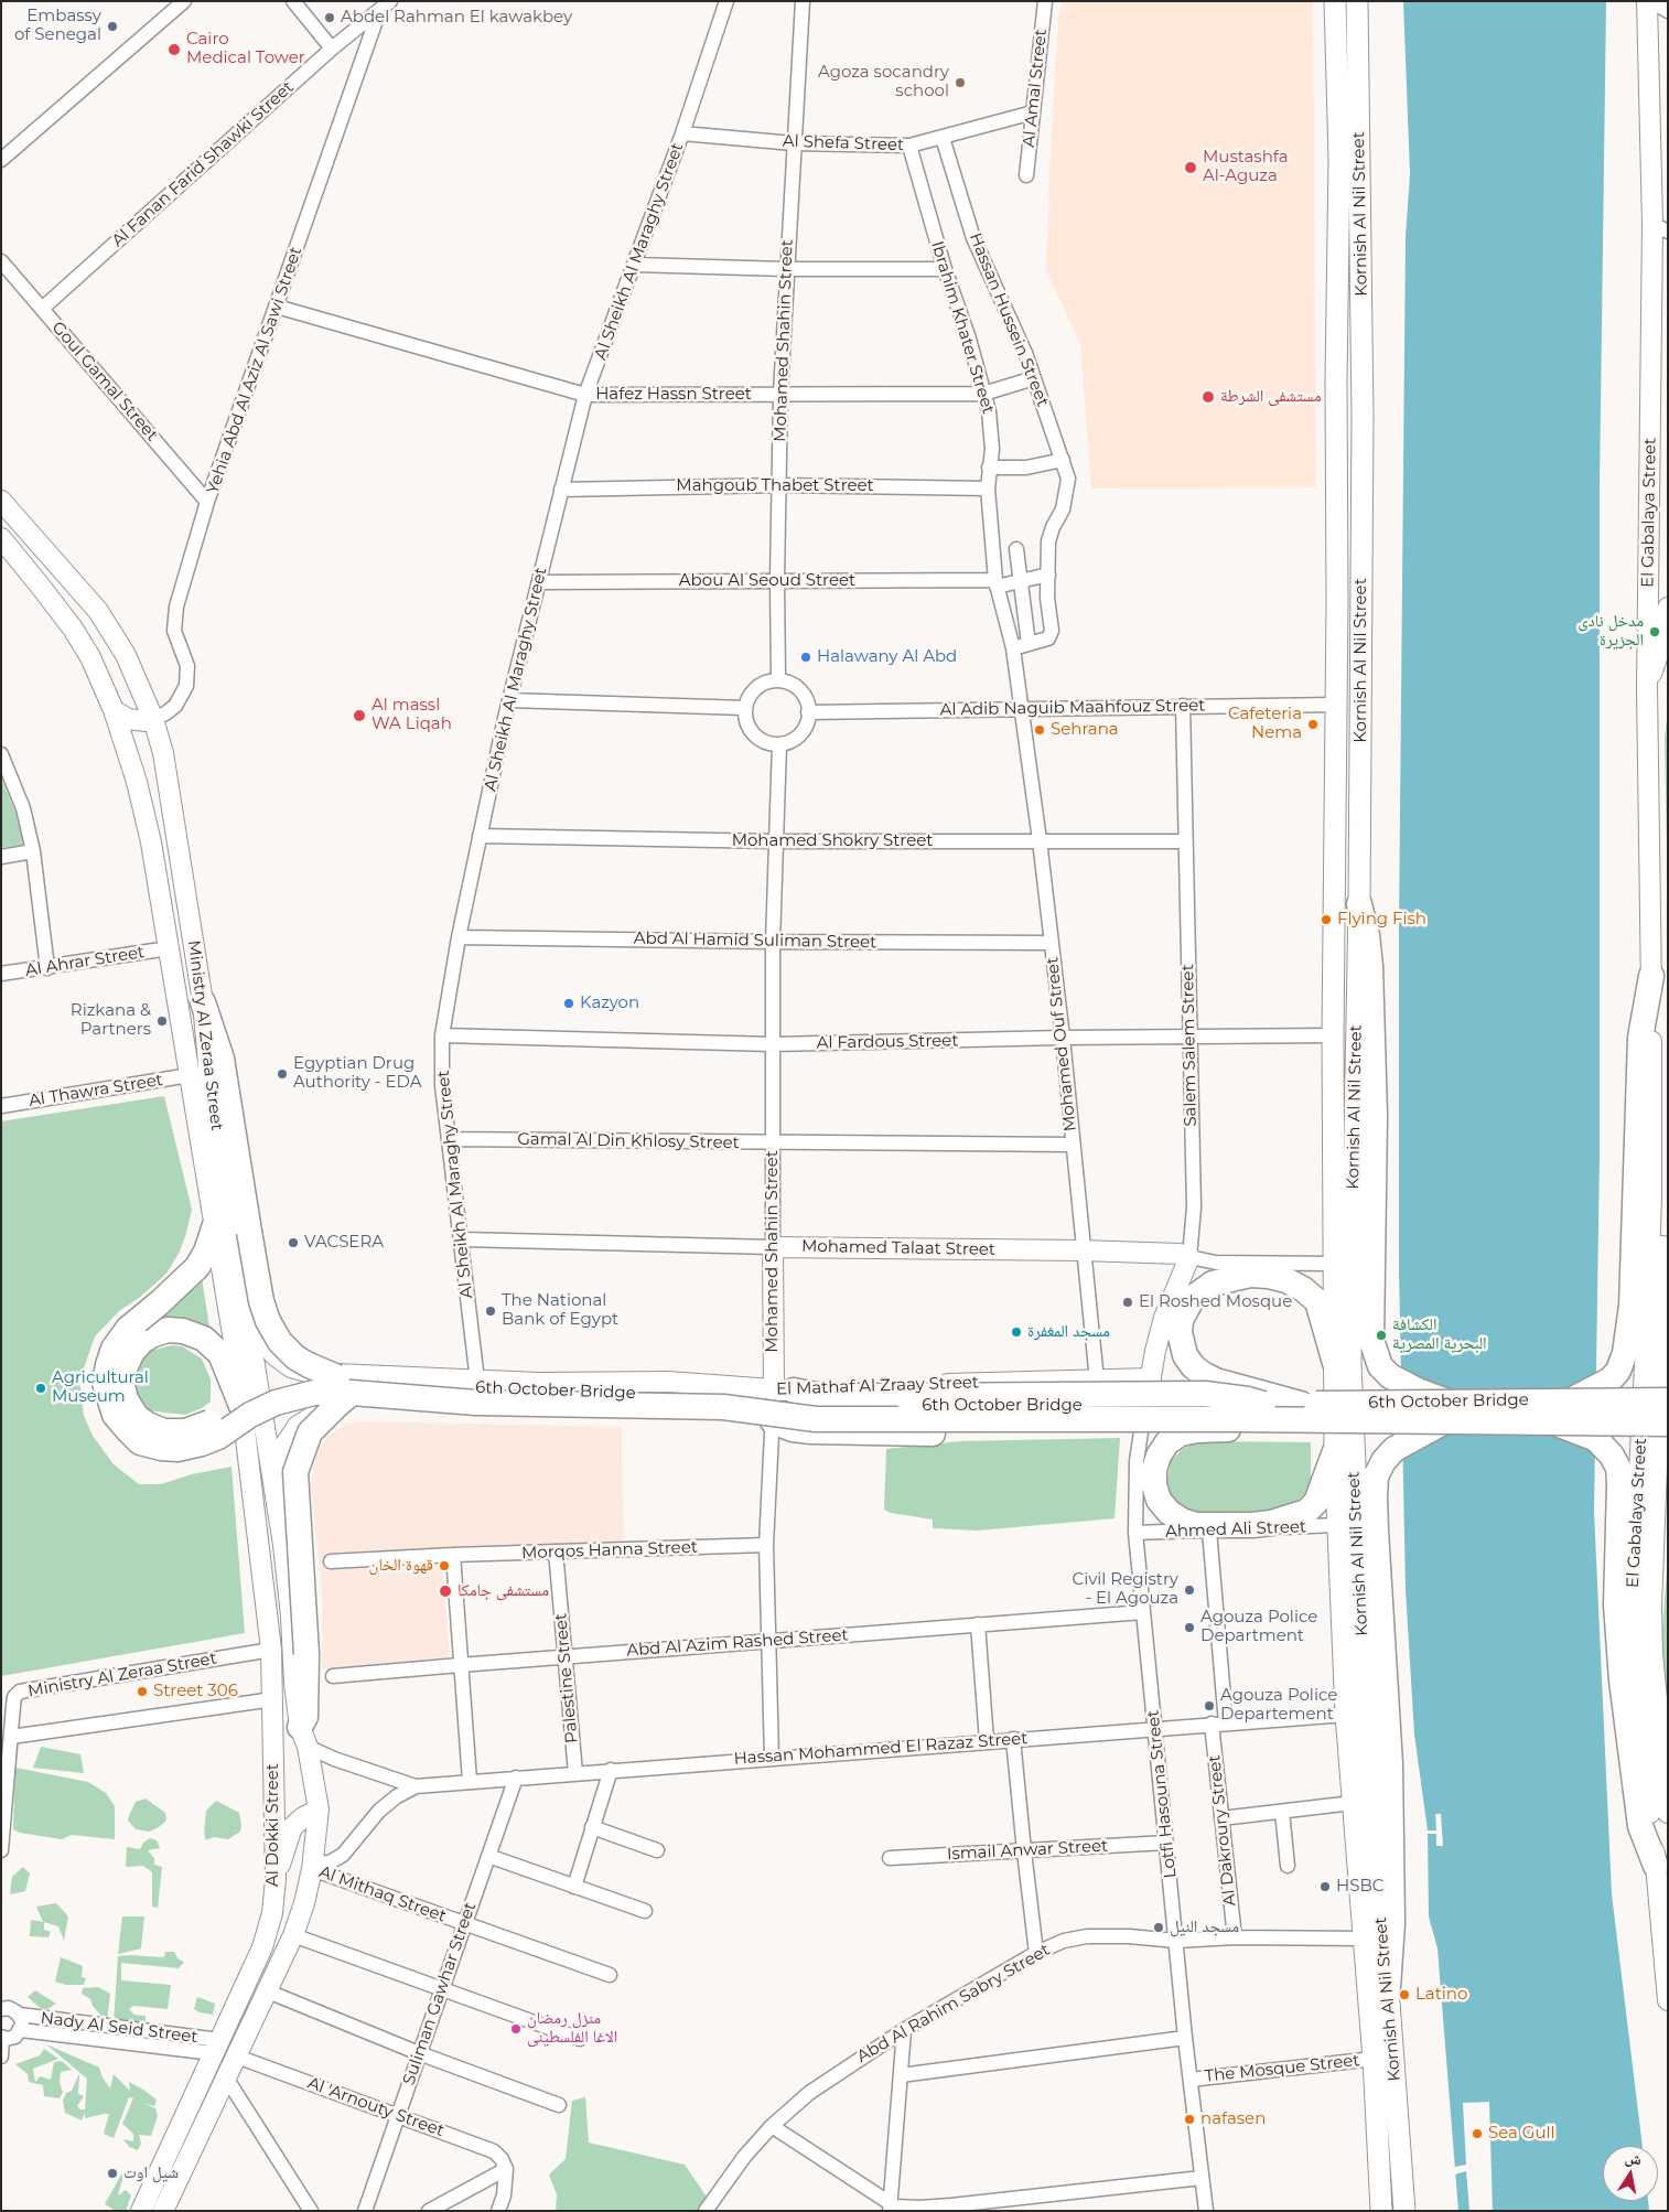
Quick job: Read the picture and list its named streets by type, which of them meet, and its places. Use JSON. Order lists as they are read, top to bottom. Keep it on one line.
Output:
{"streets":{"highway":["6th October Bridge"],"main road":["Kornish Al Nil Street"],"street":["Al Amal Street","Al Shefa Street","Al Fanan Farid Shawki Street","Al Sheikh Al Maraghy Street","Hassan Hussein Street","Ibrahim Khater Street","Mohamed Shahin Street","Yehia Abd Al Aziz Al Sawi Street","Goul Gamal Street","Hafez Hassn Street","Mahgoub Thabet Street","El Gabalaya Street","Abou Al Seoud Street","Al Adib Naguib Maahfouz Street","Mohamed Shokry Street","Abd Al Hamid Suliman Street","Al Ahrar Street","Ministry Al Zeraa Street","Al Fardous Street","Mohamed Ouf Street","Salem Salem Street","Al Thawra Street","Gamal Al Din Khlosy Street","Mohamed Talaat Street","El Mathaf Al Zraay Street","Ahmed Ali Street","Morqos Hanna Street","Abd Al Azim Rashed Street","Palestine Street","Hassan Mohammed El Razaz Street","Lotfi Hasouna Street","Al Dokki Street","Al Dakroury Street","Ismail Anwar Street","Al Mithaq Street","Suliman Gawhar Street","Abd Al Rahim Sabry Street","Nady Al Seid Street","The Mosque Street","Al 'Arnouty Street"]},"crossings":[["Al Amal Street","Al Shefa Street"],["Al Shefa Street","Al Sheikh Al Maraghy Street"],["Al Shefa Street","Hassan Hussein Street"],["Al Shefa Street","Ibrahim Khater Street"],["Al Shefa Street","Mohamed Shahin Street"],["Al Fanan Farid Shawki Street","Yehia Abd Al Aziz Al Sawi Street"],["Al Fanan Farid Shawki Street","Goul Gamal Street"],["Kornish Al Nil Street","Al Adib Naguib Maahfouz Street"],["Kornish Al Nil Street","Al Fardous Street"],["Kornish Al Nil Street","Mohamed Talaat Street"],["Kornish Al Nil Street","Ahmed Ali Street"],["Kornish Al Nil Street","Hassan Mohammed El Razaz Street"],["Kornish Al Nil Street","Abd Al Rahim Sabry Street"],["Kornish Al Nil Street","The Mosque Street"],["Al Sheikh Al Maraghy Street","Hafez Hassn Street"],["Al Sheikh Al Maraghy Street","Mahgoub Thabet Street"],["Al Sheikh Al Maraghy Street","Abou Al Seoud Street"],["Al Sheikh Al Maraghy Street","Mohamed Shokry Street"],["Al Sheikh Al Maraghy Street","Abd Al Hamid Suliman Street"],["Al Sheikh Al Maraghy Street","Al Fardous Street"],["Al Sheikh Al Maraghy Street","Gamal Al Din Khlosy Street"],["Al Sheikh Al Maraghy Street","Mohamed Talaat Street"],["Al Sheikh Al Maraghy Street","El Mathaf Al Zraay Street"],["Hassan Hussein Street","Hafez Hassn Street"],["Hassan Hussein Street","Abou Al Seoud Street"],["Ibrahim Khater Street","Hafez Hassn Street"],["Ibrahim Khater Street","Mahgoub Thabet Street"],["Ibrahim Khater Street","Abou Al Seoud Street"],["Ibrahim Khater Street","Al Adib Naguib Maahfouz Street"],["Ibrahim Khater Street","Mohamed Ouf Street"],["Mohamed Shahin Street","Hafez Hassn Street"],["Mohamed Shahin Street","Mahgoub Thabet Street"],["Mohamed Shahin Street","Abou Al Seoud Street"],["Mohamed Shahin Street","Al Adib Naguib Maahfouz Street"],["Mohamed Shahin Street","Mohamed Shokry Street"],["Mohamed Shahin Street","Abd Al Hamid Suliman Street"],["Mohamed Shahin Street","Al Fardous Street"],["Mohamed Shahin Street","Gamal Al Din Khlosy Street"],["Mohamed Shahin Street","Mohamed Talaat Street"],["Mohamed Shahin Street","El Mathaf Al Zraay Street"],["Mohamed Shahin Street","Morqos Hanna Street"],["Mohamed Shahin Street","Abd Al Azim Rashed Street"],["Mohamed Shahin Street","Hassan Mohammed El Razaz Street"],["Yehia Abd Al Aziz Al Sawi Street","Goul Gamal Street"],["Yehia Abd Al Aziz Al Sawi Street","Hafez Hassn Street"],["Yehia Abd Al Aziz Al Sawi Street","Ministry Al Zeraa Street"],["Al Adib Naguib Maahfouz Street","Mohamed Ouf Street"],["Al Adib Naguib Maahfouz Street","Salem Salem Street"],["Mohamed Shokry Street","Mohamed Ouf Street"],["Mohamed Shokry Street","Salem Salem Street"],["Abd Al Hamid Suliman Street","Mohamed Ouf Street"],["Al Ahrar Street","Ministry Al Zeraa Street"],["Ministry Al Zeraa Street","Al Thawra Street"],["Ministry Al Zeraa Street","El Mathaf Al Zraay Street"],["Ministry Al Zeraa Street","Al Dokki Street"],["Al Fardous Street","Mohamed Ouf Street"],["Al Fardous Street","Salem Salem Street"],["Mohamed Ouf Street","Gamal Al Din Khlosy Street"],["Mohamed Ouf Street","Mohamed Talaat Street"],["Mohamed Ouf Street","El Mathaf Al Zraay Street"],["Salem Salem Street","Mohamed Talaat Street"],["Salem Salem Street","El Mathaf Al Zraay Street"],["Salem Salem Street","Lotfi Hasouna Street"],["El Mathaf Al Zraay Street","6th October Bridge"],["El Mathaf Al Zraay Street","Lotfi Hasouna Street"],["El Mathaf Al Zraay Street","Al Dokki Street"],["Ahmed Ali Street","Lotfi Hasouna Street"],["Morqos Hanna Street","Palestine Street"],["Abd Al Azim Rashed Street","Palestine Street"],["Abd Al Azim Rashed Street","Lotfi Hasouna Street"],["Palestine Street","Hassan Mohammed El Razaz Street"],["Hassan Mohammed El Razaz Street","Lotfi Hasouna Street"],["Hassan Mohammed El Razaz Street","Al Dokki Street"],["Hassan Mohammed El Razaz Street","Al Dakroury Street"],["Hassan Mohammed El Razaz Street","Al Mithaq Street"],["Hassan Mohammed El Razaz Street","Suliman Gawhar Street"],["Lotfi Hasouna Street","Ismail Anwar Street"],["Lotfi Hasouna Street","Abd Al Rahim Sabry Street"],["Lotfi Hasouna Street","The Mosque Street"],["Al Dokki Street","Al Mithaq Street"],["Al Dokki Street","Nady Al Seid Street"],["Al Dokki Street","Al 'Arnouty Street"],["Al Dakroury Street","Abd Al Rahim Sabry Street"],["Al Mithaq Street","Suliman Gawhar Street"],["Suliman Gawhar Street","Al 'Arnouty Street"]],"places":["Abdel Rahman El kawakbey","Embassy of Senegal","Cairo Medical Tower","Agoza socandry school","Mustashfa Al-Aguza","مستشفى الشرطة","مدخل نادى الجزيرة","Halawany Al Abd","Al massl WA Liqah","Cafeteria Nema","Sehrana","Flying Fish","Kazyon","Rizkana & Partners","Egyptian Drug Authority - EDA","VACSERA","El Roshed Mosque","The National Bank of Egypt","مسجد المغفرة","الكشافة البحرية المصرية","Agricultural Museum","قهوة الخان","Civil Registry - El Agouza","مستشفى جامكا","Agouza Police Department","Street 306","Agouza Police Departement","HSBC","مسجد النيل","Latino","منزل رمضان الاغا الفلسطينى","nafasen","Sea Gull","شيل اوت"],"north":"top"}
